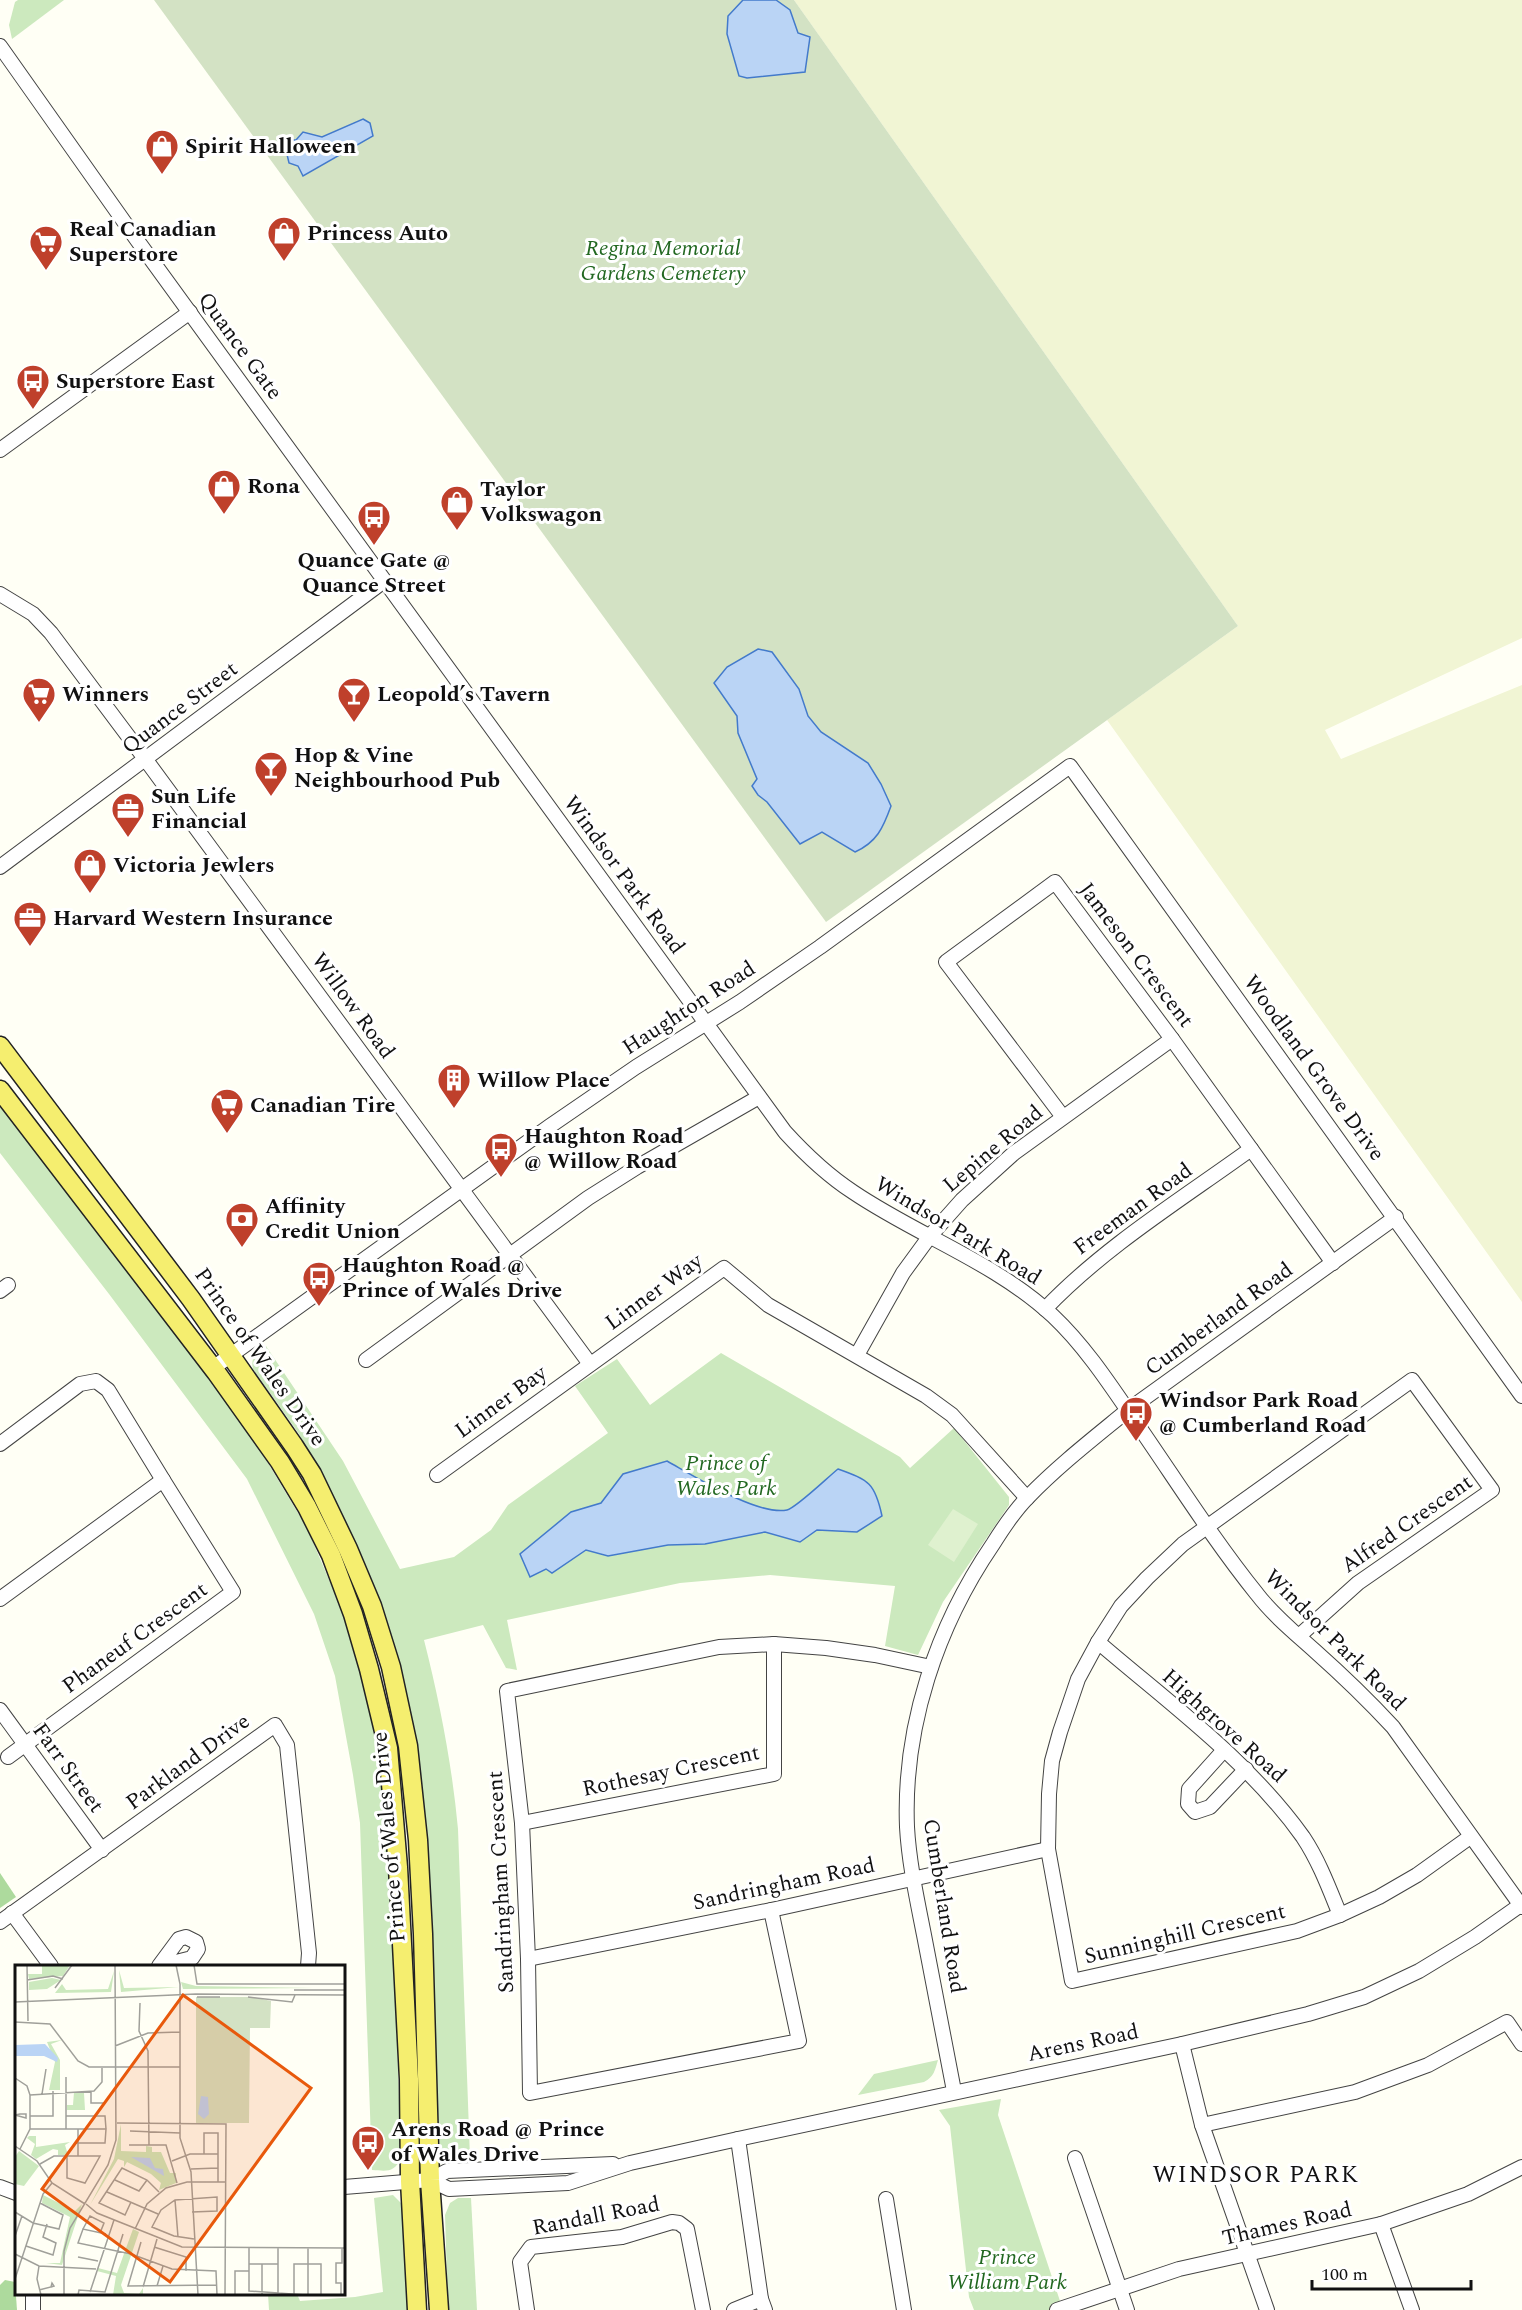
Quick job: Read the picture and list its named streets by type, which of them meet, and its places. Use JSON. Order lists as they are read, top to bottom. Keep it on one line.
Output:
{"streets":{"main road":["Prince of Wales Drive"],"street":["Quance Gate","Quance Street","Windsor Park Road","Jameson Crescent","Willow Road","Haughton Road","Woodland Grove Drive","Lepine Road","Freeman Road","Linner Way","Cumberland Road","Linner Bay","Alfred Crescent","Phaneuf Crescent","Highgrove Road","Parkland Drive","Farr Street","Rothesay Crescent","Sandringham Crescent","Sandringham Road","Sunninghill Crescent","Arens Road","Randall Road","Thames Road"]},"crossings":[["Quance Gate","Quance Street"],["Quance Gate","Windsor Park Road"],["Quance Street","Windsor Park Road"],["Quance Street","Willow Road"],["Windsor Park Road","Haughton Road"],["Windsor Park Road","Lepine Road"],["Windsor Park Road","Freeman Road"],["Windsor Park Road","Cumberland Road"],["Windsor Park Road","Alfred Crescent"],["Windsor Park Road","Sunninghill Crescent"],["Windsor Park Road","Arens Road"],["Jameson Crescent","Lepine Road"],["Jameson Crescent","Freeman Road"],["Jameson Crescent","Cumberland Road"],["Willow Road","Haughton Road"],["Haughton Road","Woodland Grove Drive"],["Haughton Road","Prince of Wales Drive"],["Woodland Grove Drive","Cumberland Road"],["Lepine Road","Linner Way"],["Linner Way","Cumberland Road"],["Linner Way","Linner Bay"],["Cumberland Road","Sandringham Crescent"],["Cumberland Road","Sandringham Road"],["Cumberland Road","Arens Road"],["Prince of Wales Drive","Arens Road"],["Alfred Crescent","Sunninghill Crescent"],["Phaneuf Crescent","Farr Street"],["Highgrove Road","Sunninghill Crescent"],["Parkland Drive","Farr Street"],["Rothesay Crescent","Sandringham Crescent"],["Sandringham Crescent","Sandringham Road"],["Sandringham Road","Sunninghill Crescent"]],"districts":["WINDSOR PARK"],"parks":["Regina Memorial Gardens Cemetery","Prince of Wales Park","Prince William Park"],"places":{"shop":["Spirit Halloween","Princess Auto","Rona","Taylor Volkswagon","Victoria Jewlers"],"supermarket":["Real Canadian Superstore","Winners","Canadian Tire"],"bus stop":["Superstore East","Quance Gate @ Quance Street","Haughton Road @ Willow Road","Haughton Road @ Prince of Wales Drive","Windsor Park Road @ Cumberland Road","Arens Road @ Prince of Wales Drive"],"bar":["Leopold’s Tavern","Hop & Vine Neighbourhood Pub"],"office":["Sun Life Financial","Harvard Western Insurance"],"building":["Willow Place"],"bank":["Affinity Credit Union"]},"scale_bar":"100 m"}
